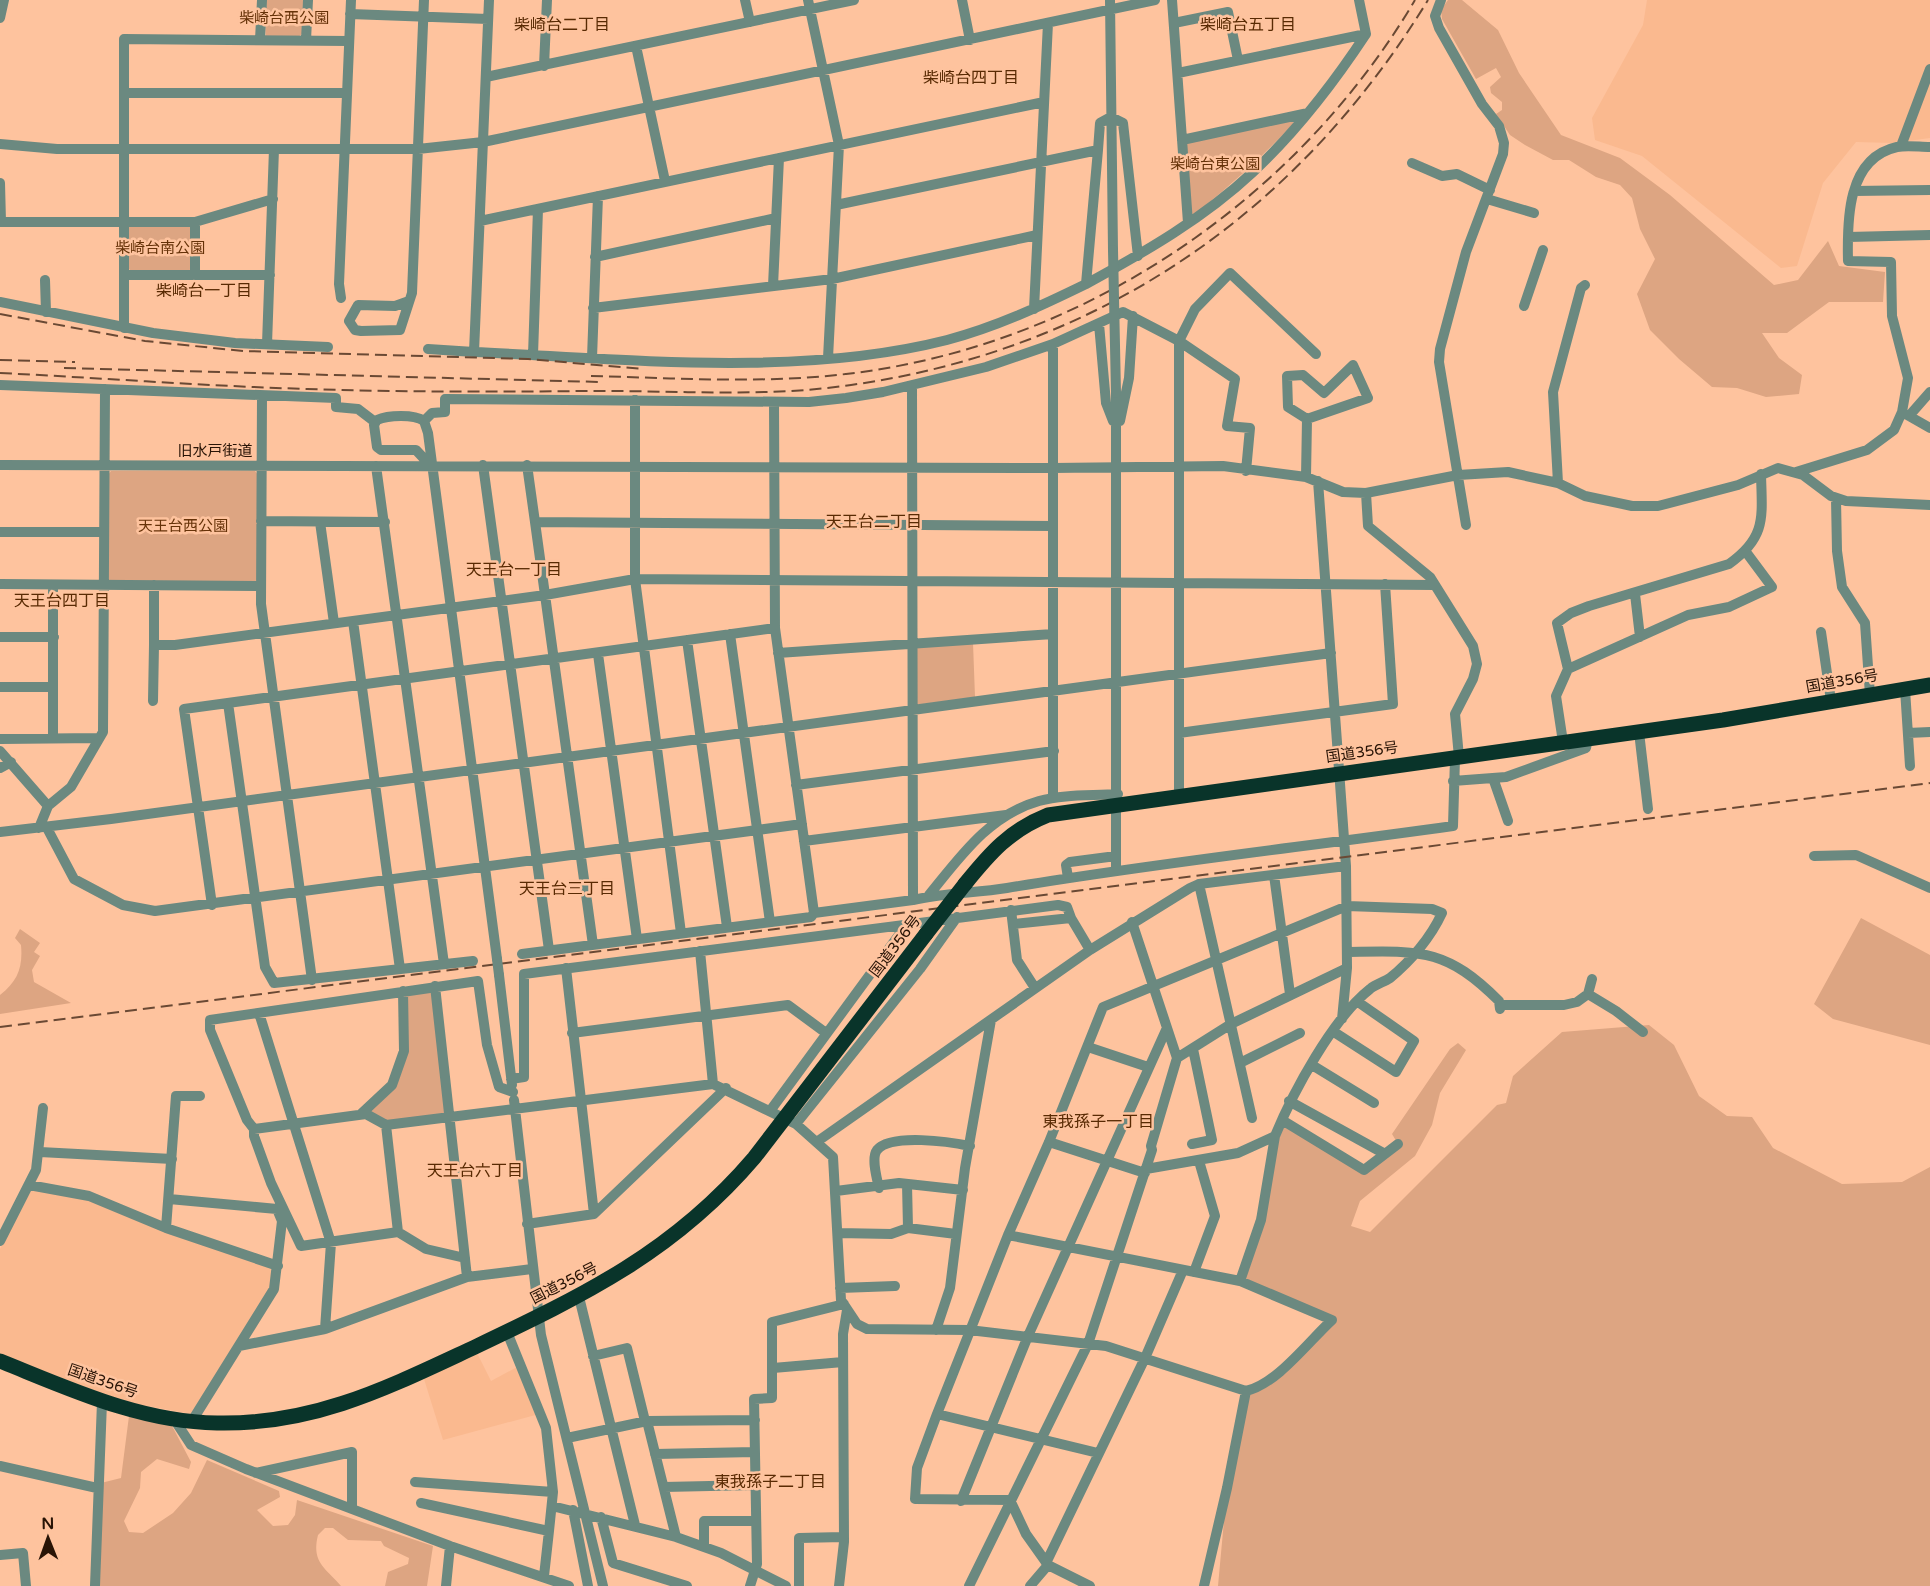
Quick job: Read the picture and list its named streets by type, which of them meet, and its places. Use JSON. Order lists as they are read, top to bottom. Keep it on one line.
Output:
{"streets":{"highway":["国道356号"],"street":["旧水戸街道"]},"districts":["柴崎台二丁目","柴崎台五丁目","柴崎台四丁目","柴崎台一丁目","天王台二丁目","天王台一丁目","天王台四丁目","天王台三丁目","東我孫子一丁目","天王台六丁目","東我孫子二丁目"],"parks":["柴崎台西公園","柴崎台東公園","柴崎台南公園","天王台西公園"],"north":"top"}
